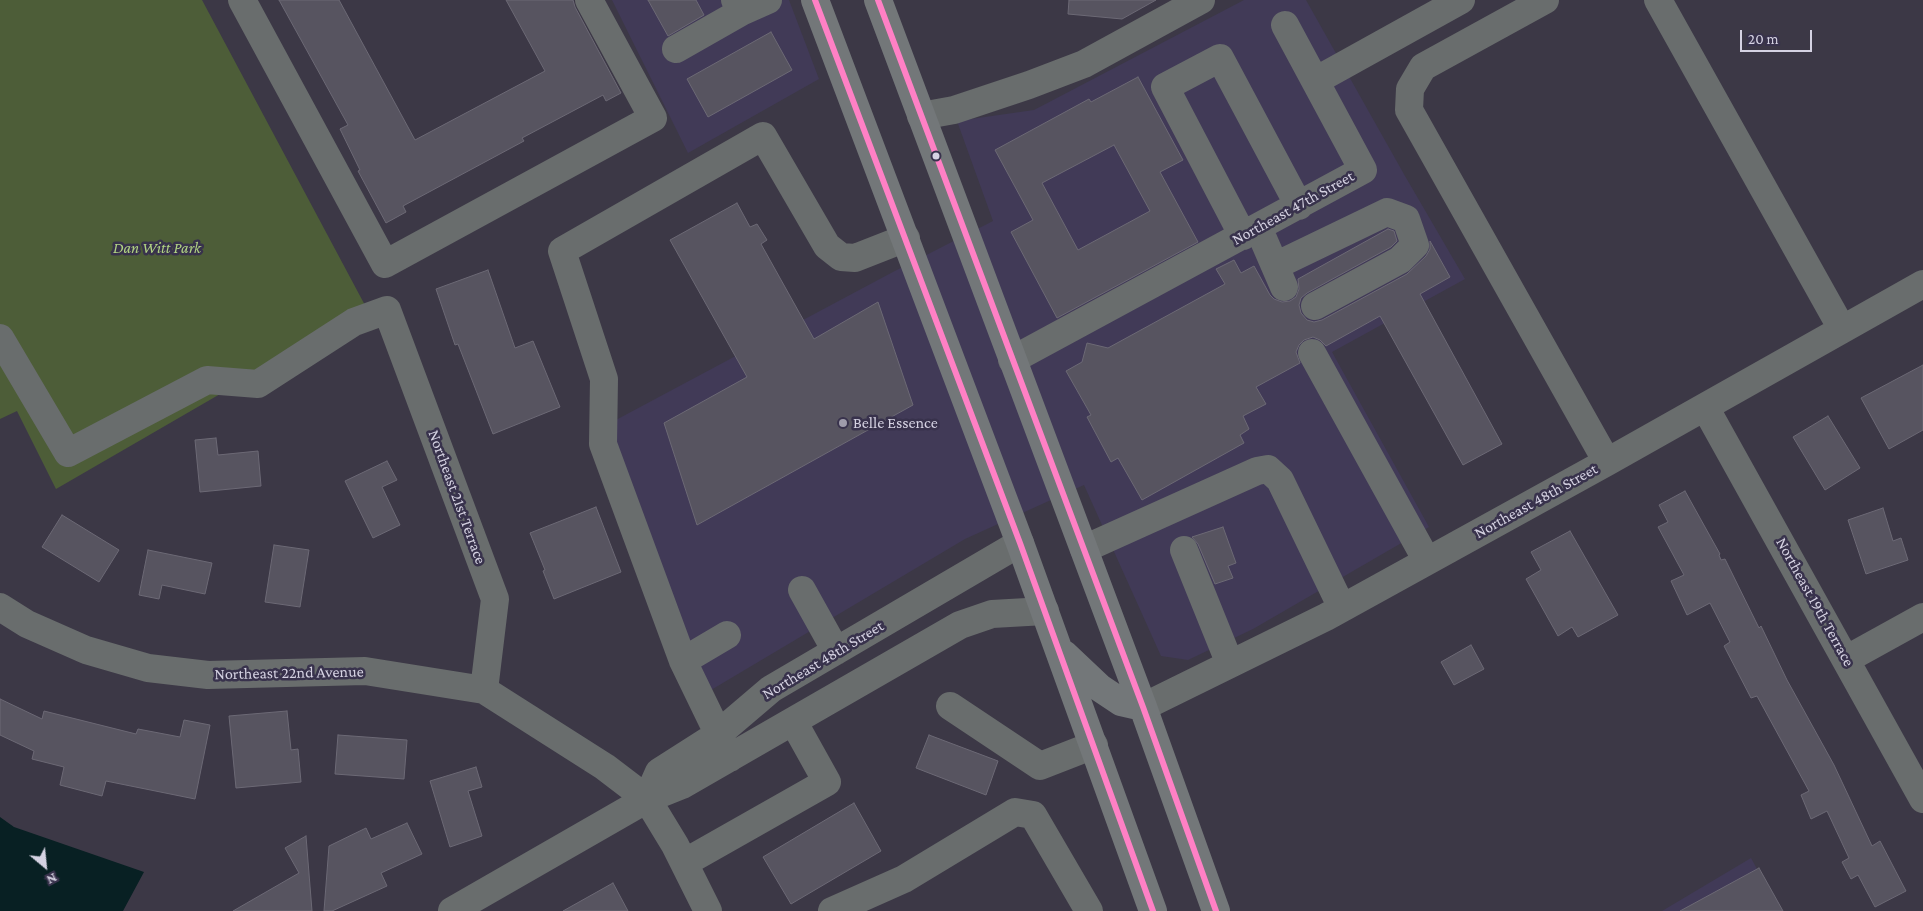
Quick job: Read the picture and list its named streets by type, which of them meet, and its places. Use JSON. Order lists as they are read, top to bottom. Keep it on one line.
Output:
{"streets":{"street":["Northeast 47th Street","Northeast 21st Terrace","Northeast 48th Street","Northeast 19th Terrace","Northeast 22nd Avenue"]},"crossings":[["Northeast 21st Terrace","Northeast 22nd Avenue"],["Northeast 48th Street","Northeast 19th Terrace"],["Northeast 48th Street","Northeast 22nd Avenue"]],"parks":["Dan Witt Park"],"places":["Belle Essence"],"scale_bar":"20 m","north":"bottom right"}
